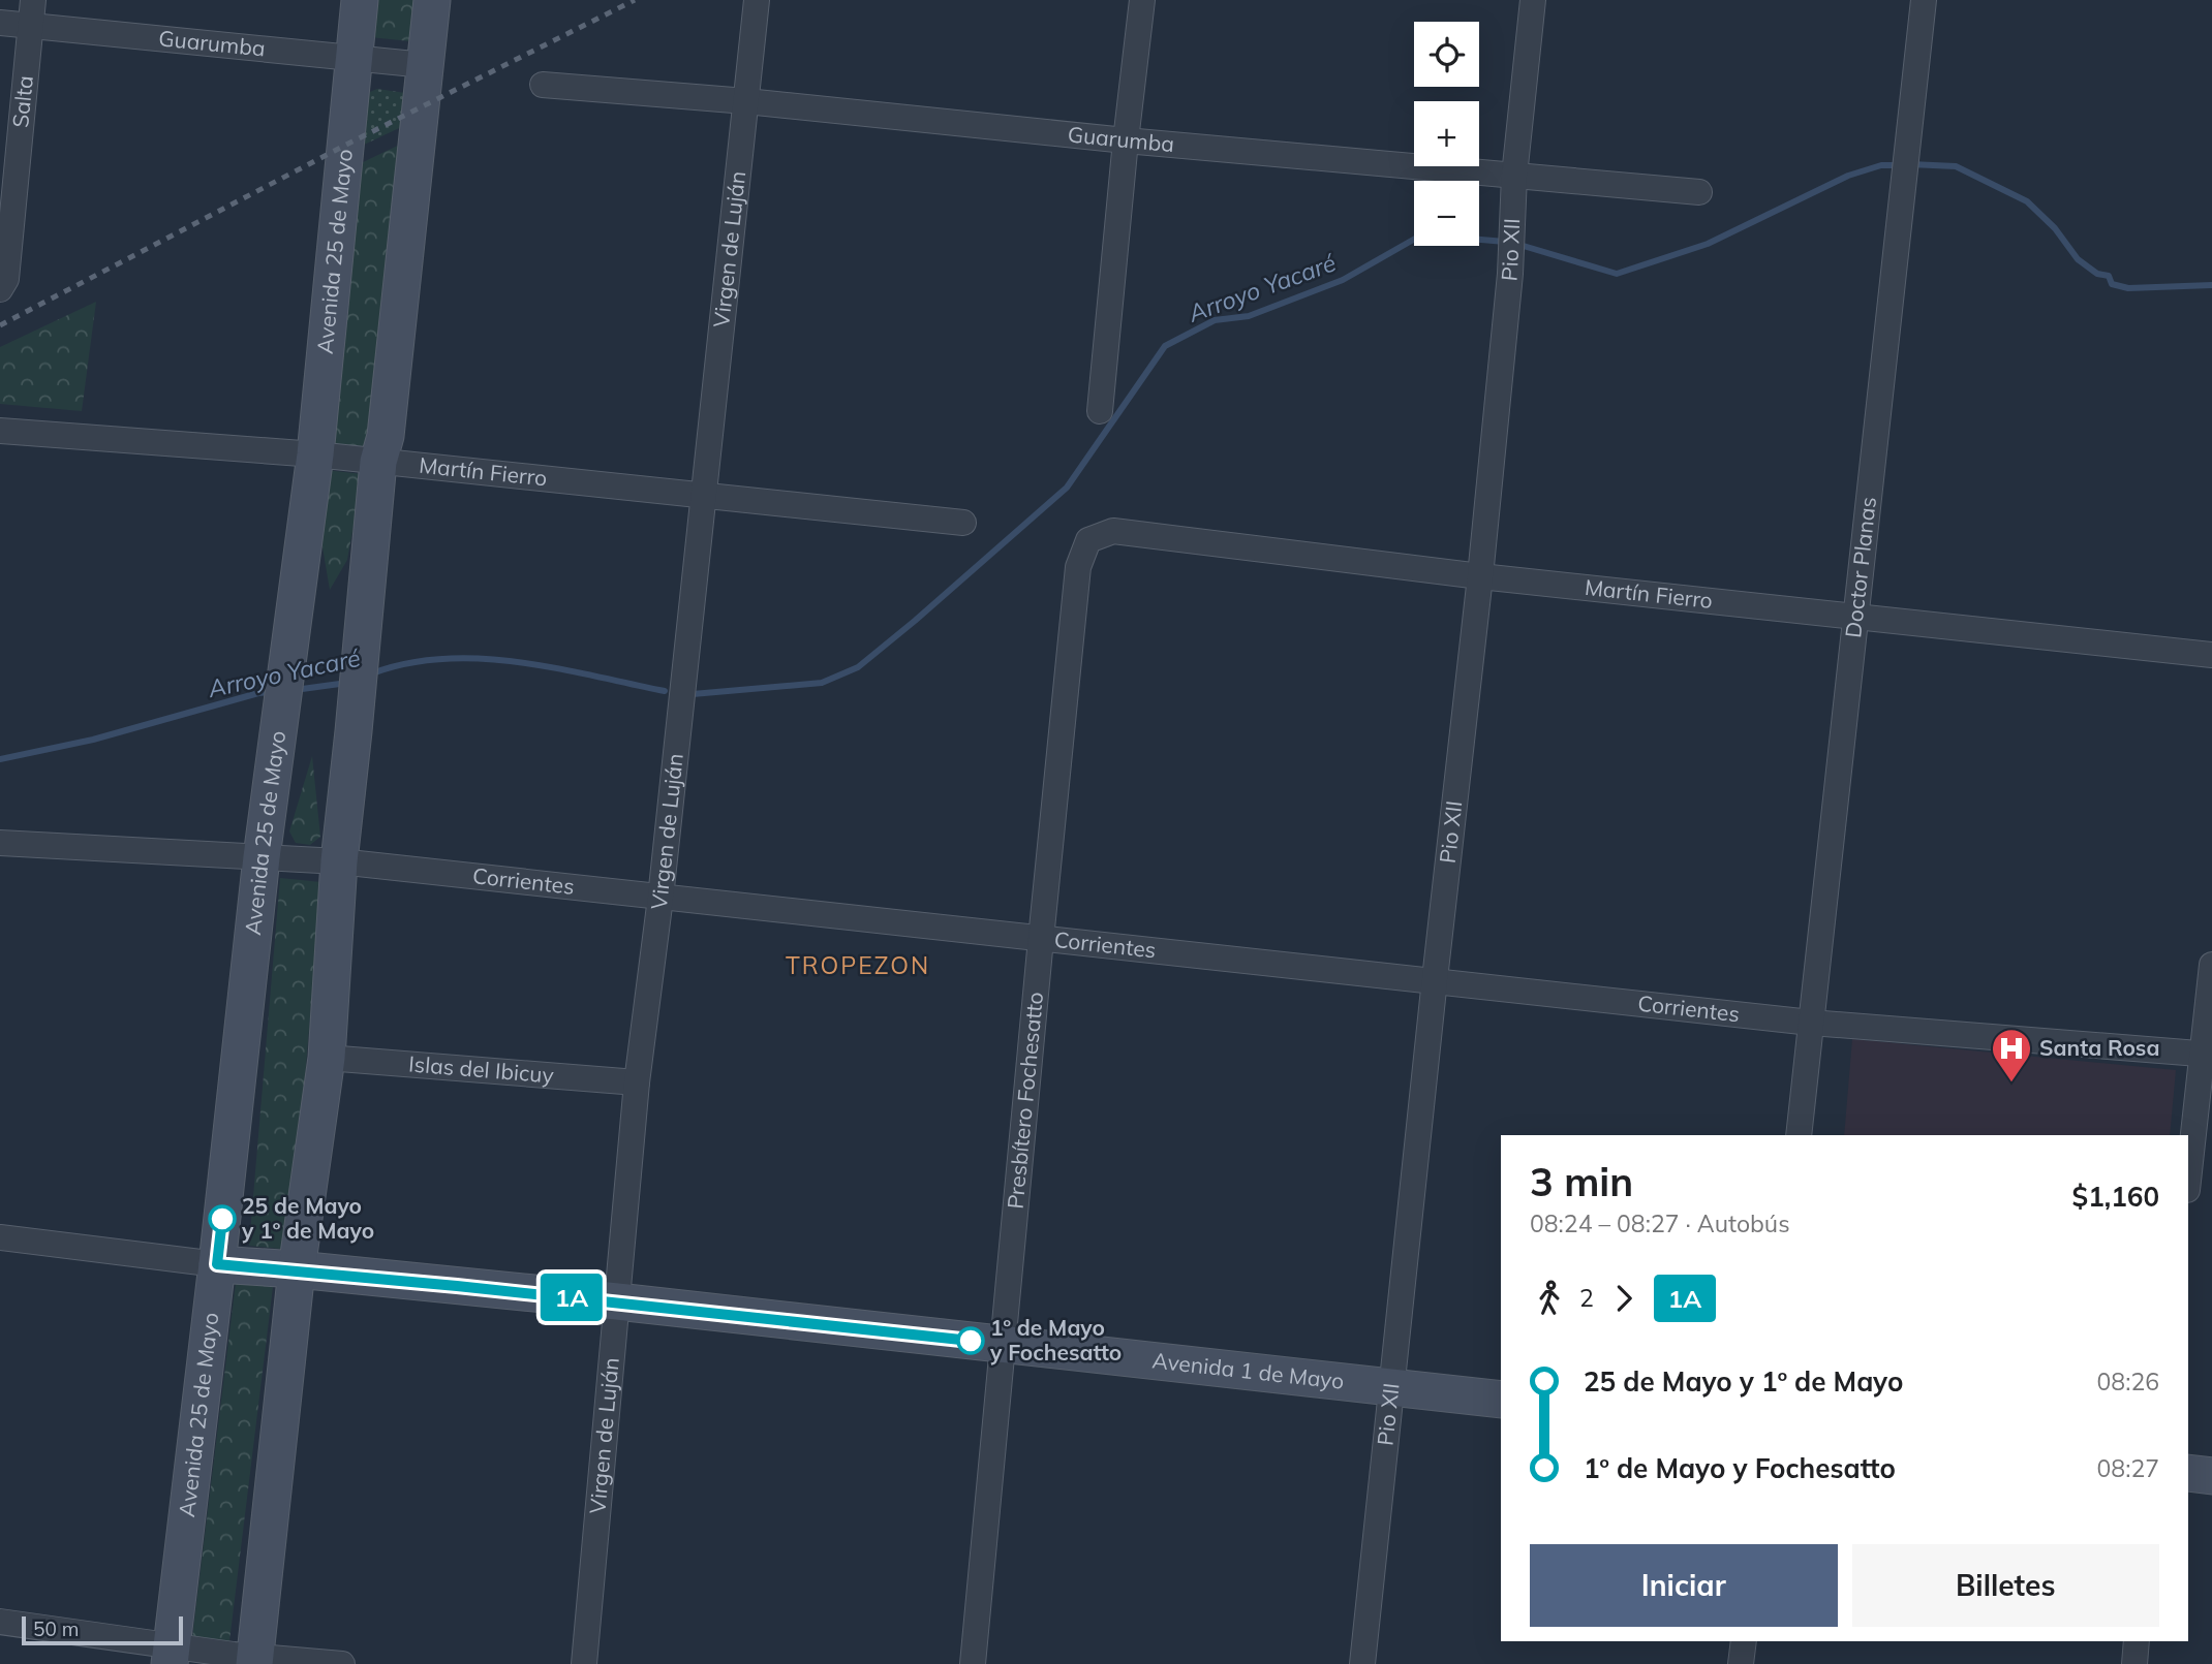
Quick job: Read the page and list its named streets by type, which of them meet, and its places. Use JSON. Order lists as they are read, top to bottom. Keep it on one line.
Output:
{"streets":{"main road":["Avenida 25 de Mayo","Avenida 1 de Mayo"],"street":["Guarumba","Salta","Virgen de Luján","Pio XII","Martín Fierro","Doctor Planas","Corrientes","Islas del Ibicuy","Presbítero Fochesatto"]},"crossings":[["Guarumba","Salta"],["Guarumba","Virgen de Luján"],["Guarumba","Pio XII"],["Guarumba","Avenida 25 de Mayo"],["Virgen de Luján","Martín Fierro"],["Virgen de Luján","Corrientes"],["Virgen de Luján","Islas del Ibicuy"],["Virgen de Luján","Avenida 1 de Mayo"],["Pio XII","Martín Fierro"],["Pio XII","Corrientes"],["Pio XII","Avenida 1 de Mayo"],["Avenida 25 de Mayo","Martín Fierro"],["Avenida 25 de Mayo","Corrientes"],["Avenida 25 de Mayo","Avenida 1 de Mayo"],["Martín Fierro","Doctor Planas"],["Martín Fierro","Presbítero Fochesatto"],["Doctor Planas","Corrientes"],["Corrientes","Presbítero Fochesatto"],["Presbítero Fochesatto","Avenida 1 de Mayo"]],"districts":["TROPEZON"],"water":["Arroyo Yacaré"],"places":{"hospital":["Santa Rosa"],"other":["25 de Mayo y 1º de Mayo","1º de Mayo y Fochesatto"]},"lines":["bus line 1A"],"scale_bar":"50 m","page":{"on_map":"1A","map_buttons":["+","−"],"heading":["3 min","08:24 – 08:27 · Autobús","$1,160"],"legs":["2","1A"],"list":[{"name":"25 de Mayo y 1º de Mayo","value":"08:26"},{"name":"1º de Mayo y Fochesatto","value":"08:27"}],"buttons":["Iniciar","Billetes"],"scale":"50 m"}}
